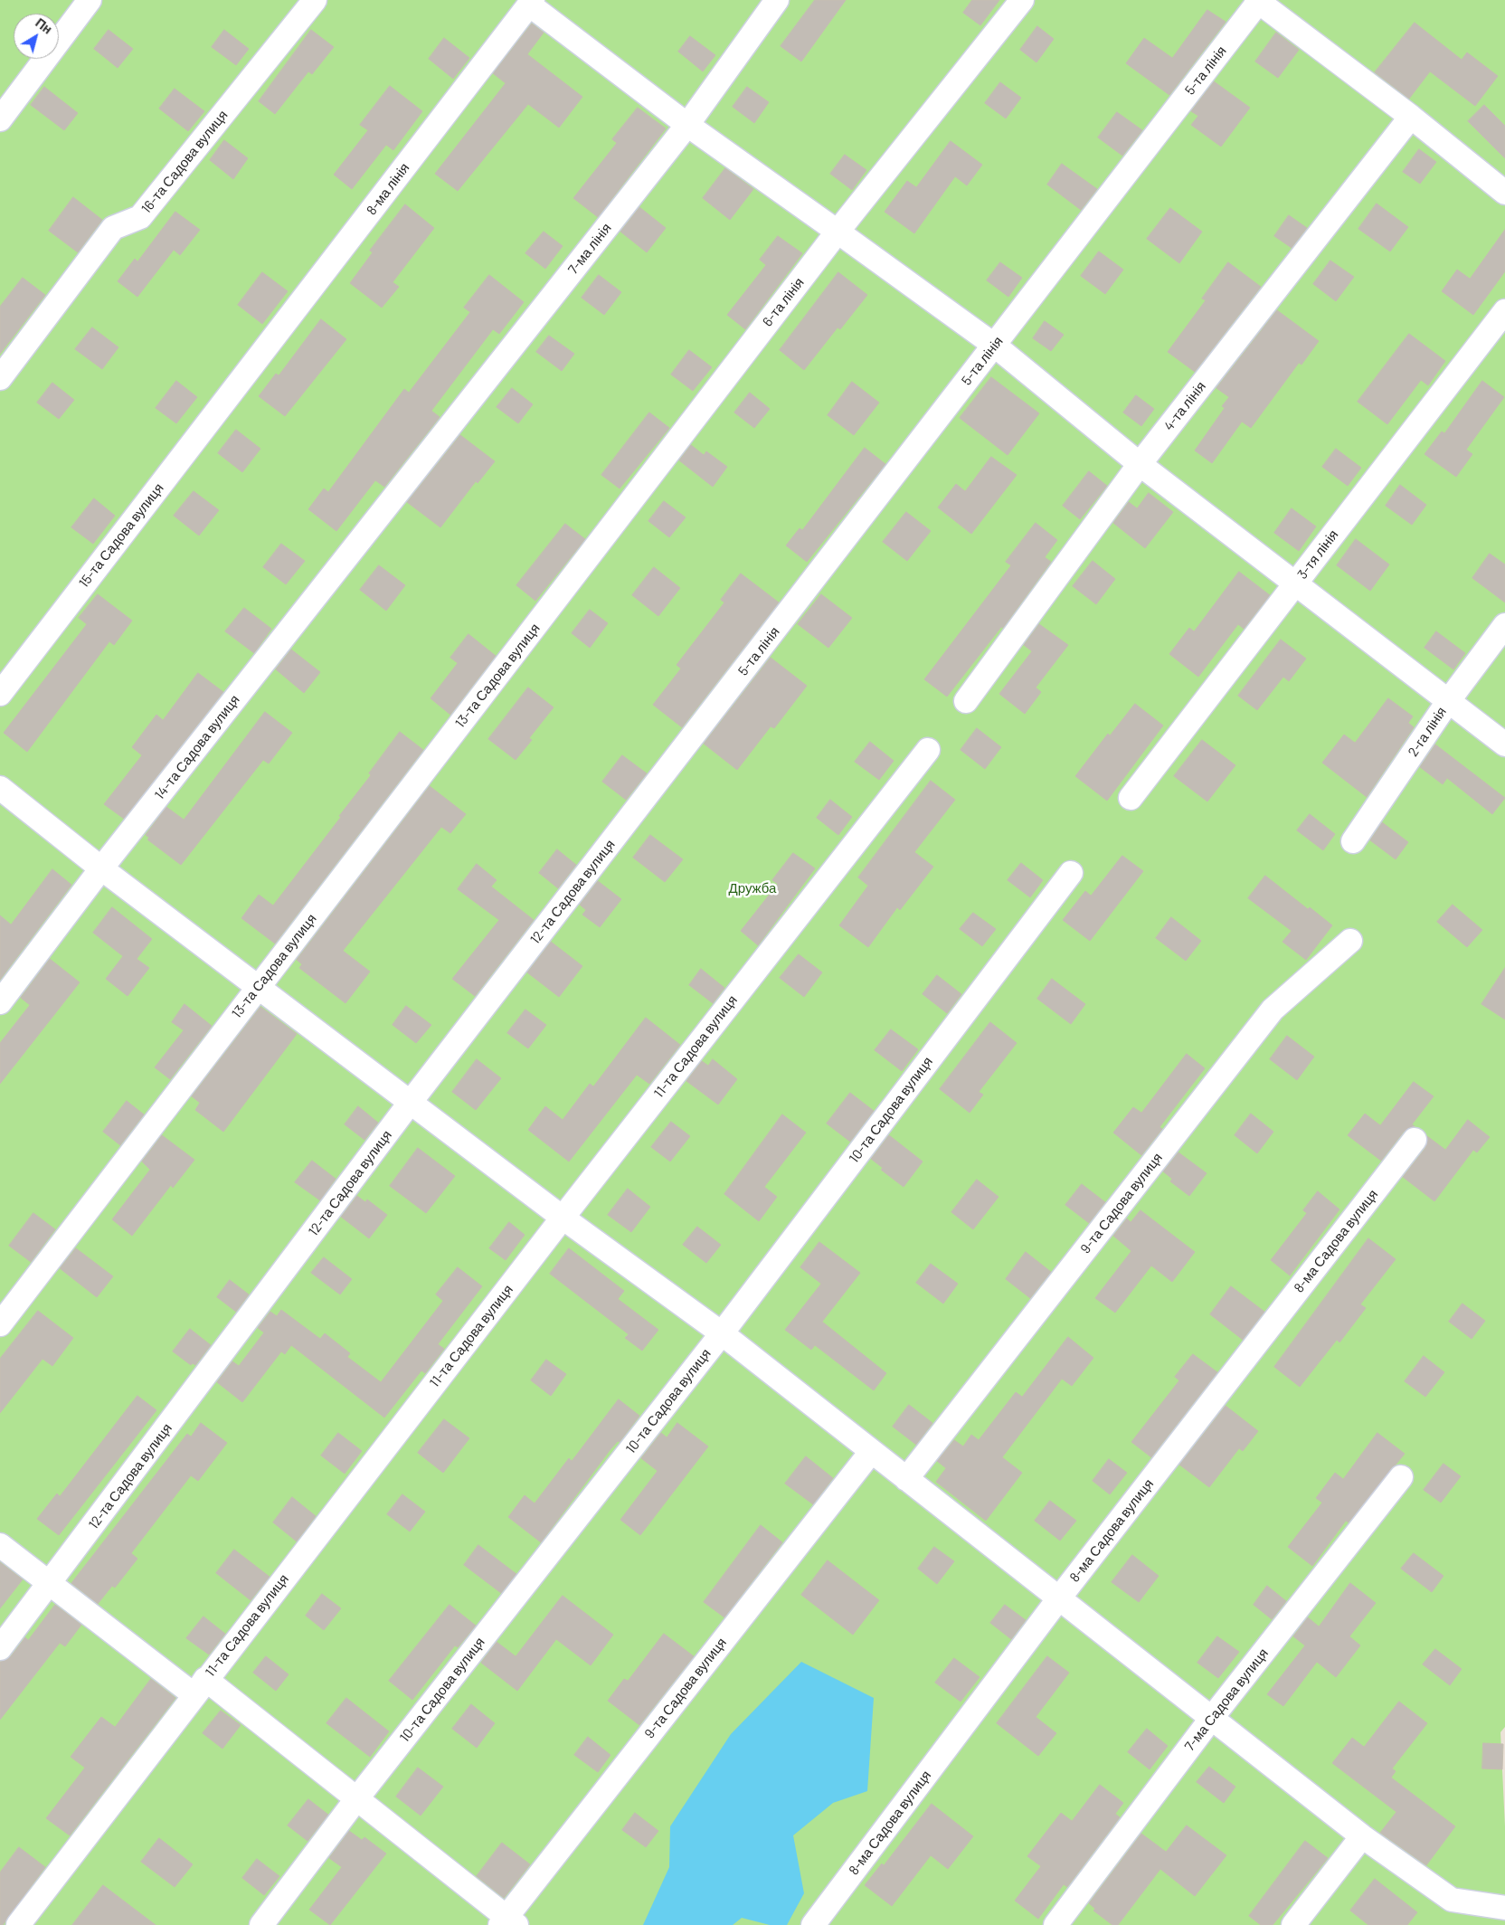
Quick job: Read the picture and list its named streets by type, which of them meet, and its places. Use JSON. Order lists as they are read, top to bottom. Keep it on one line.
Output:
{"streets":{"street":["5-та лінія","16-та Садова вулиця","8-ма лінія","7-ма лінія","6-та лінія","4-та лінія","15-та Садова вулиця","3-тя лінія","13-та Садова вулиця","2-га лінія","14-та Садова вулиця","12-та Садова вулиця","11-та Садова вулиця","10-та Садова вулиця","9-та Садова вулиця","8-ма Садова вулиця","7-ма Садова вулиця"]},"crossings":[["5-та лінія","12-та Садова вулиця"],["8-ма лінія","15-та Садова вулиця"],["7-ма лінія","14-та Садова вулиця"],["6-та лінія","13-та Садова вулиця"]],"parks":["Дружба"],"north":"top right"}
